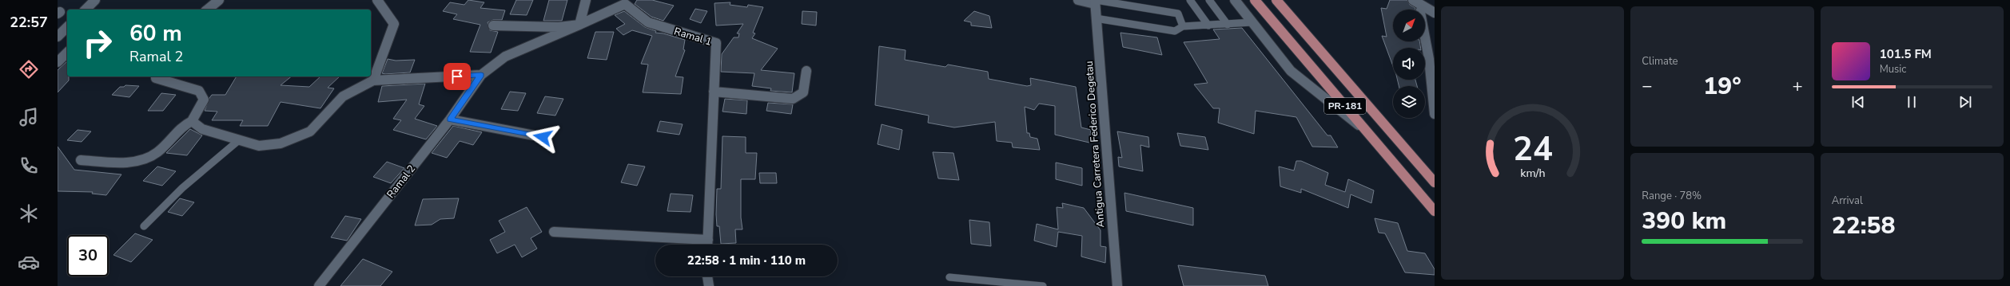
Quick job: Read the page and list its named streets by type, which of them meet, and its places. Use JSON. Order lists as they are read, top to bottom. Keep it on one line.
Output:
{"streets":{"main road":["PR-181"],"street":["Ramal 1","Antigua Carretera Federico Degetau","Ramal 2"]},"crossings":[["Ramal 1","Ramal 2"]],"north":"top right","page":{"tabs":"22:57","tile":["Climate",["Range · 78%","390 km"],["Arrival","22:58"]],"turn":["60 m","Ramal 2"],"song":["101.5 FM","Music"],"heat":["−","19°","+"],"limit":"30","trip":"22:58 · 1 min · 110 m","gauge":["24","km/h"]}}
